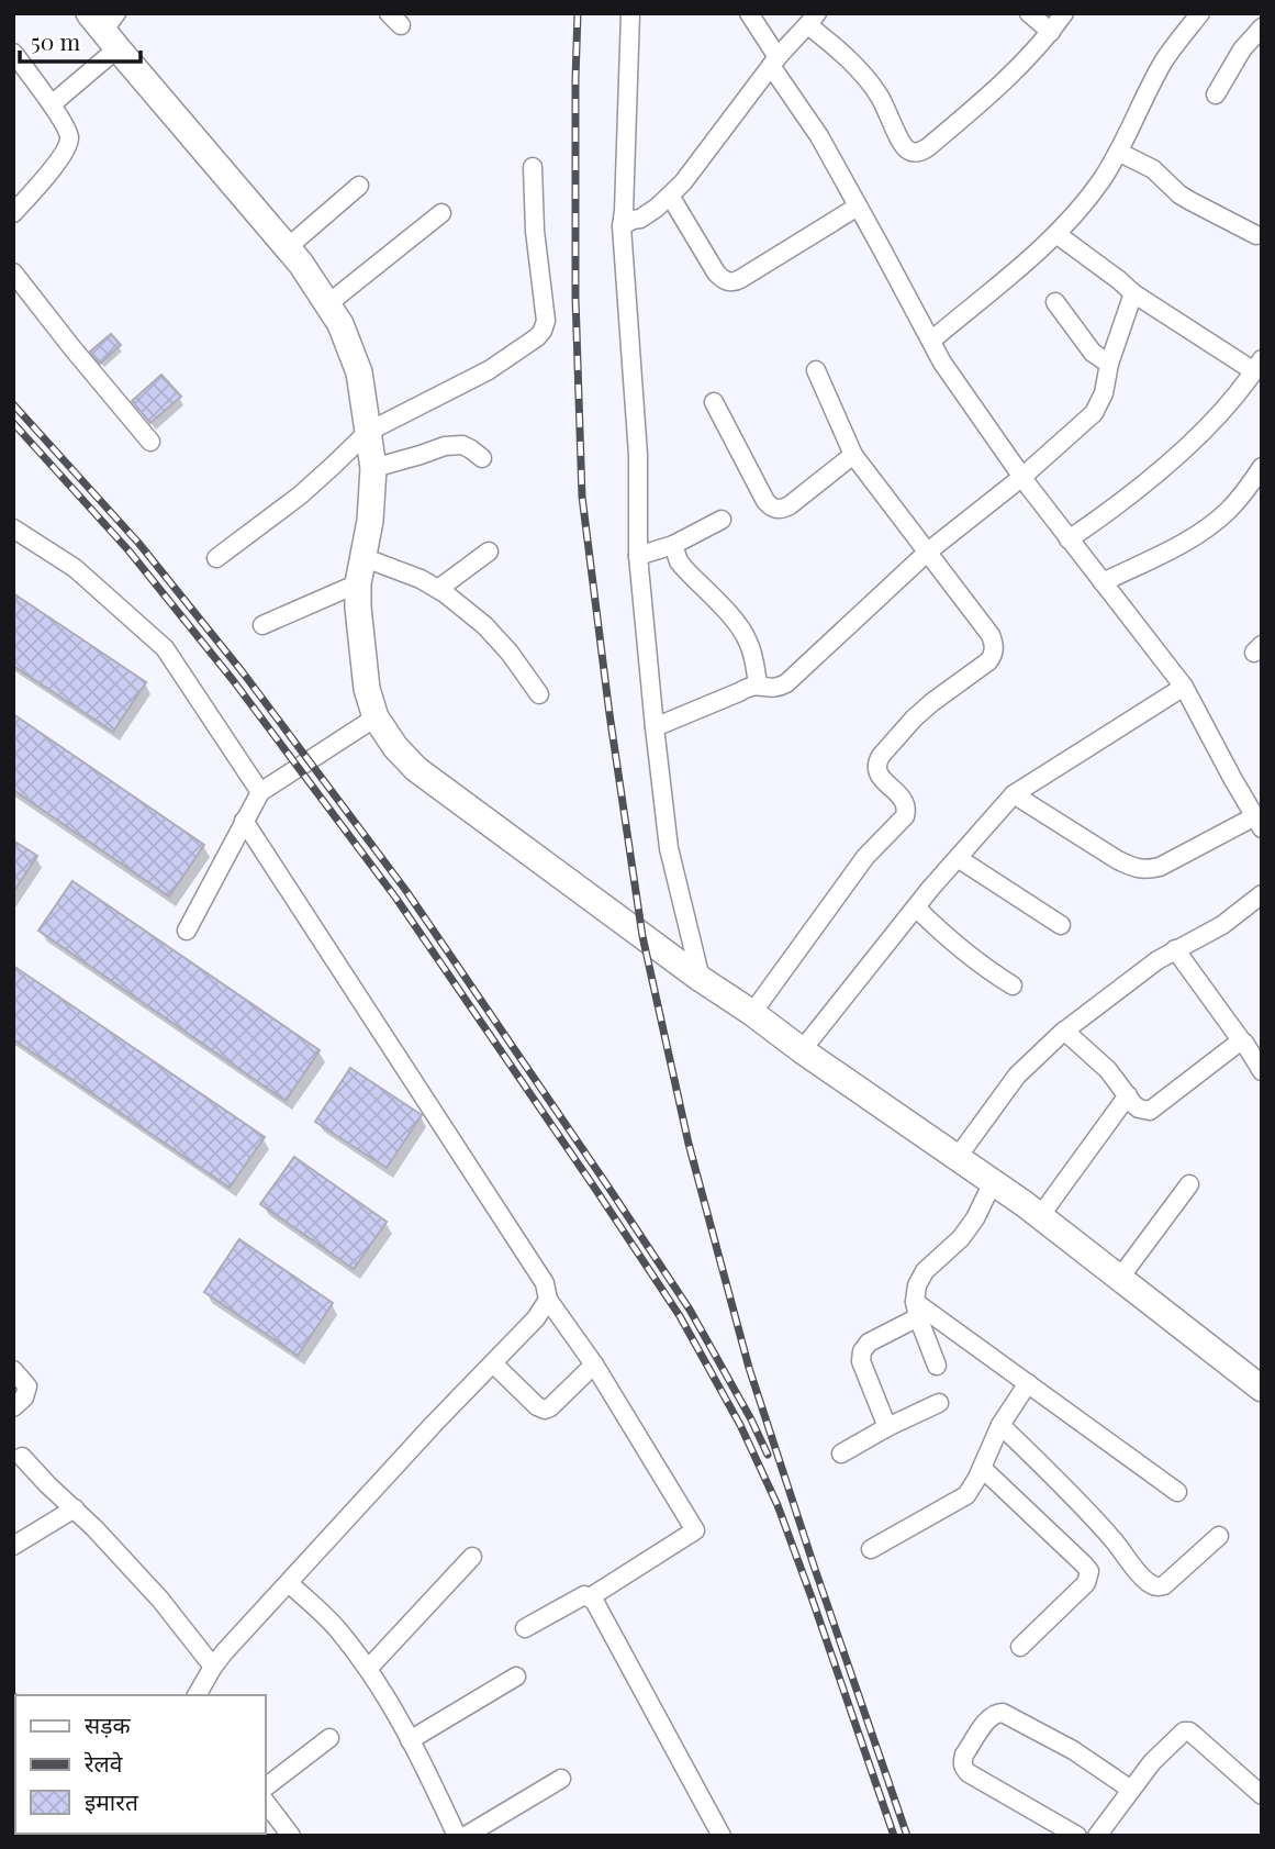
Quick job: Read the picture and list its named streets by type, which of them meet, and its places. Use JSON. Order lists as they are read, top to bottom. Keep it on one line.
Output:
{"legend":["सड़क","रेलवे","इमारत"],"scale_bar":"50 m"}
